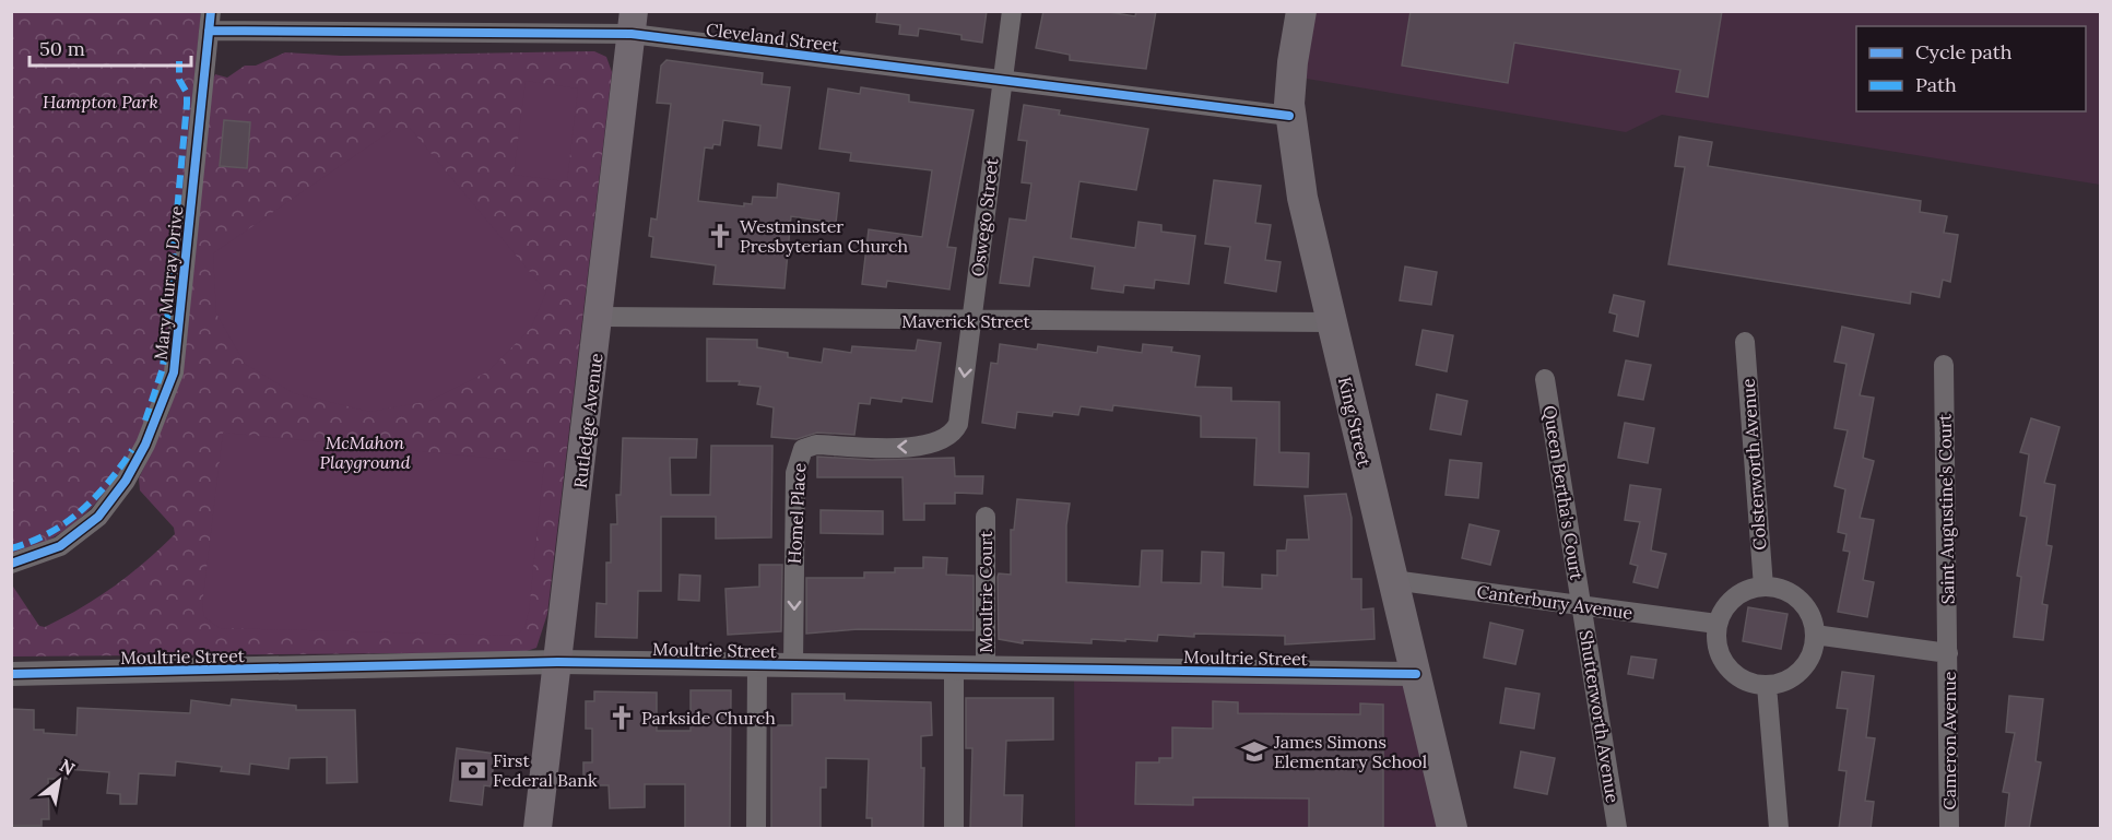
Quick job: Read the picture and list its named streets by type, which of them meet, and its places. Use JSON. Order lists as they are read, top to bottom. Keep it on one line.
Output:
{"streets":{"main road":["Rutledge Avenue","King Street"],"street":["Cleveland Street","Oswego Street","Mary Murray Drive","Maverick Street","Colsterworth Avenue","Queen Bertha's Court","Saint Augustine's Court","Homel Place","Moultrie Court","Canterbury Avenue","Moultrie Street","Shutterworth Avenue","Cameron Avenue"]},"crossings":[["Cleveland Street","Oswego Street"],["Cleveland Street","Mary Murray Drive"],["Cleveland Street","Rutledge Avenue"],["Cleveland Street","King Street"],["Oswego Street","Maverick Street"],["Oswego Street","Homel Place"],["Maverick Street","Rutledge Avenue"],["Maverick Street","King Street"],["Rutledge Avenue","Moultrie Street"],["King Street","Canterbury Avenue"],["King Street","Moultrie Street"],["Colsterworth Avenue","Canterbury Avenue"],["Queen Bertha's Court","Canterbury Avenue"],["Queen Bertha's Court","Shutterworth Avenue"],["Saint Augustine's Court","Cameron Avenue"],["Homel Place","Moultrie Street"],["Moultrie Court","Moultrie Street"],["Canterbury Avenue","Shutterworth Avenue"]],"parks":["Hampton Park","McMahon Playground"],"places":{"church":["Westminster Presbyterian Church","Parkside Church"],"school or university":["James Simons Elementary School"],"bank":["First Federal Bank"]},"legend":["Cycle path","Path"],"scale_bar":"50 m","north":"top right"}
